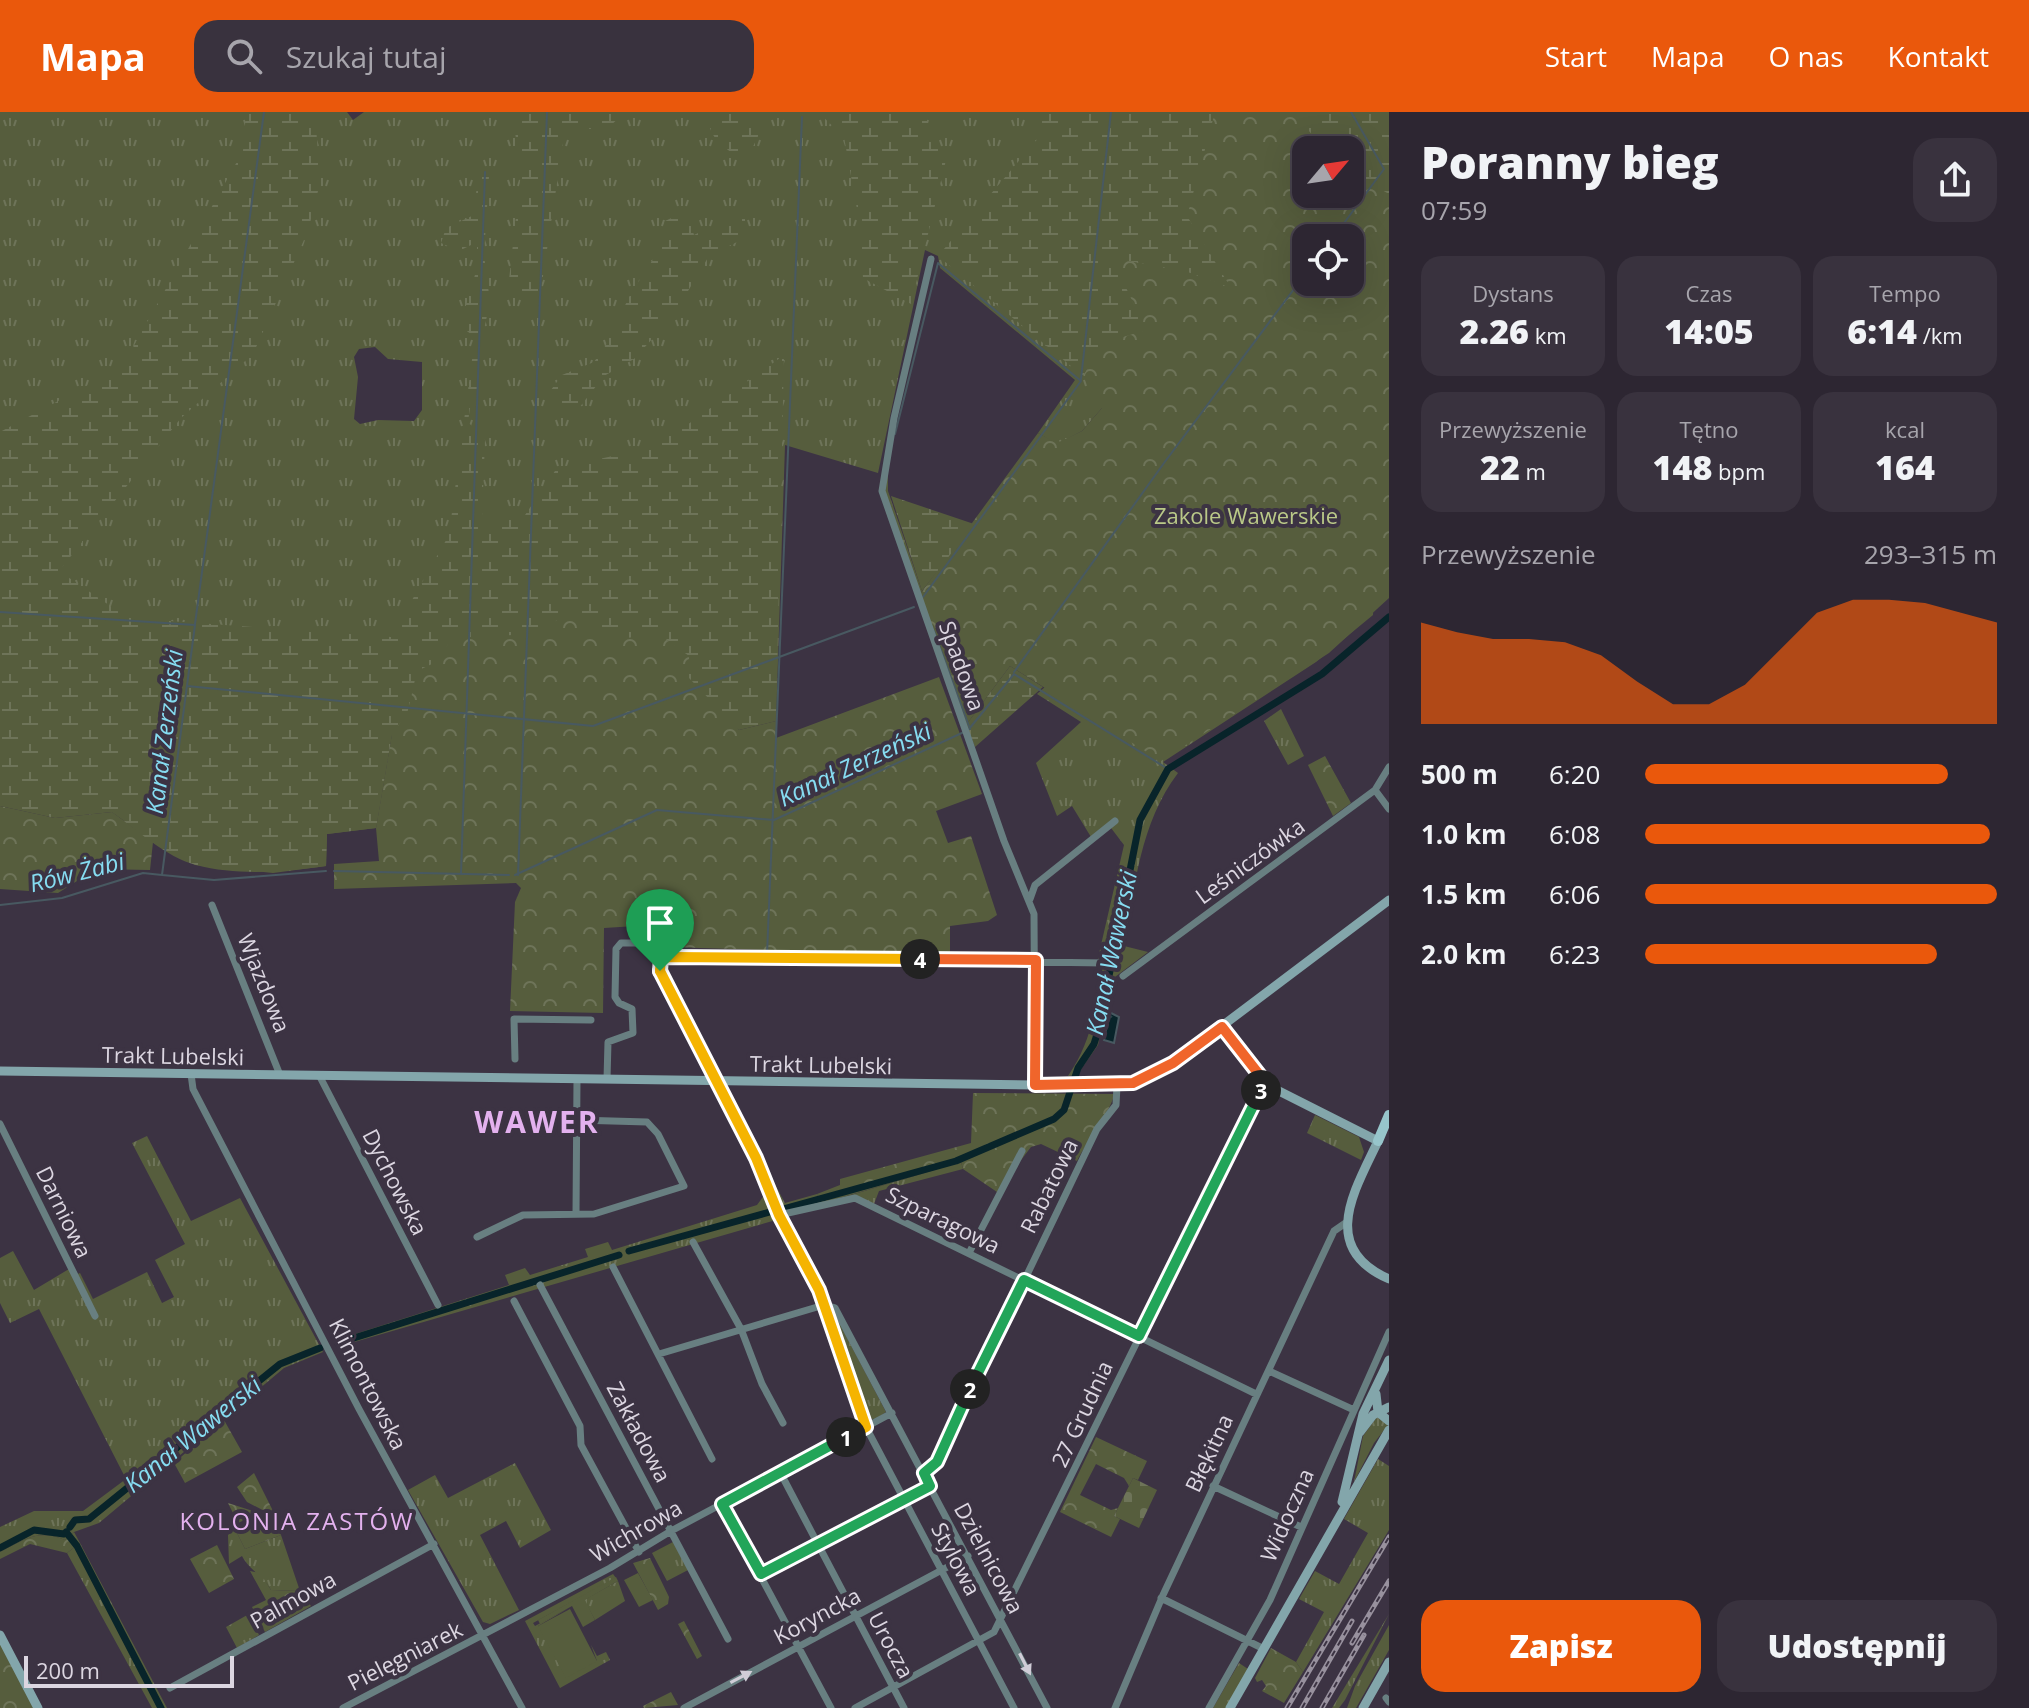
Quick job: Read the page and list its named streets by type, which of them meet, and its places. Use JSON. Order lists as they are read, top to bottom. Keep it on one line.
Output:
{"streets":{"street":["Spadowa","Leśniczówka","Wjazdowa","Trakt Lubelski","Dychowska","Rabatowa","Darniowa","Szparagowa","Klimontowska","27 Grudnia","Zakładowa","Błękitna","Widoczna","Wichrowa","Dzielnicowa","Stylowa","Palmowa","Koryncka","Urocza","Pielęgniarek"]},"crossings":[["Spadowa","Trakt Lubelski"],["Wjazdowa","Trakt Lubelski"],["Trakt Lubelski","Dychowska"],["Trakt Lubelski","Rabatowa"],["Trakt Lubelski","Klimontowska"],["Rabatowa","Szparagowa"],["Rabatowa","Dzielnicowa"],["Szparagowa","27 Grudnia"],["Szparagowa","Błękitna"],["Klimontowska","Wichrowa"],["Klimontowska","Palmowa"],["Klimontowska","Pielęgniarek"],["27 Grudnia","Dzielnicowa"],["27 Grudnia","Stylowa"],["Zakładowa","Wichrowa"],["Wichrowa","Dzielnicowa"],["Wichrowa","Stylowa"],["Wichrowa","Urocza"],["Wichrowa","Pielęgniarek"],["Dzielnicowa","Stylowa"],["Dzielnicowa","Koryncka"],["Stylowa","Koryncka"],["Koryncka","Urocza"]],"one_way":["Koryncka"],"districts":["WAWER","KOLONIA ZASTÓW"],"water":["Kanał Zerzeński","Rów Żabi","Kanał Wawerski"],"parks":["Zakole Wawerskie"],"scale_bar":"200 m","north":"top right","page":{"header":"Mapa","search":"Szukaj tutaj","nav":["Start","Mapa","O nas","Kontakt"],"heading":["Poranny bieg","07:59"],"stats":[["Dystans","2.26 km"],["Czas","14:05"],["Tempo","6:14 /km"],["Przewyższenie","22 m"],["Tętno","148 bpm"],["kcal","164"]],"chart":["Przewyższenie","293–315 m"],"list":[{"name":"500 m","note":"6:20"},{"name":"1.0 km","note":"6:08"},{"name":"1.5 km","note":"6:06"},{"name":"2.0 km","note":"6:23"}],"pins":["4","3","2","1"],"buttons":["Zapisz","Udostępnij"],"scale":"200 m"}}
